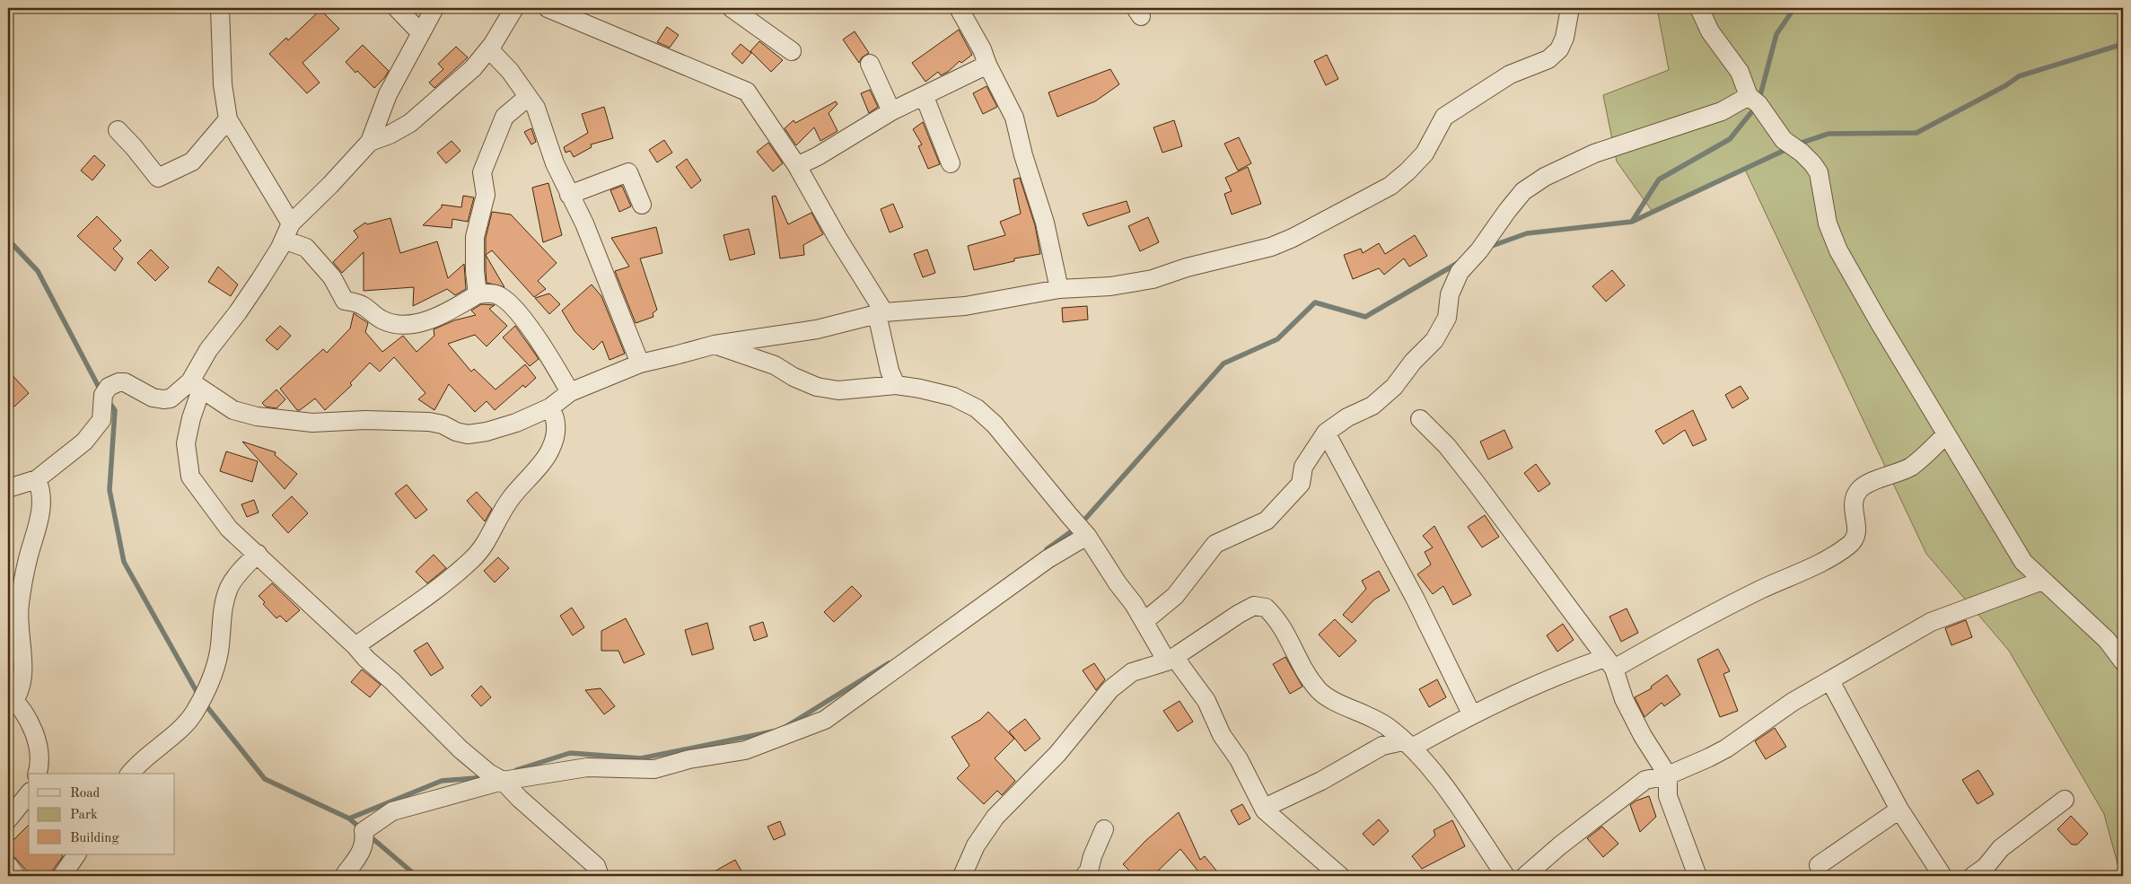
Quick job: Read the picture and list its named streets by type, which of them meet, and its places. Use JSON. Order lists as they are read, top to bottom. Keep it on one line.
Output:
{"legend":["Road","Park","Building"]}
